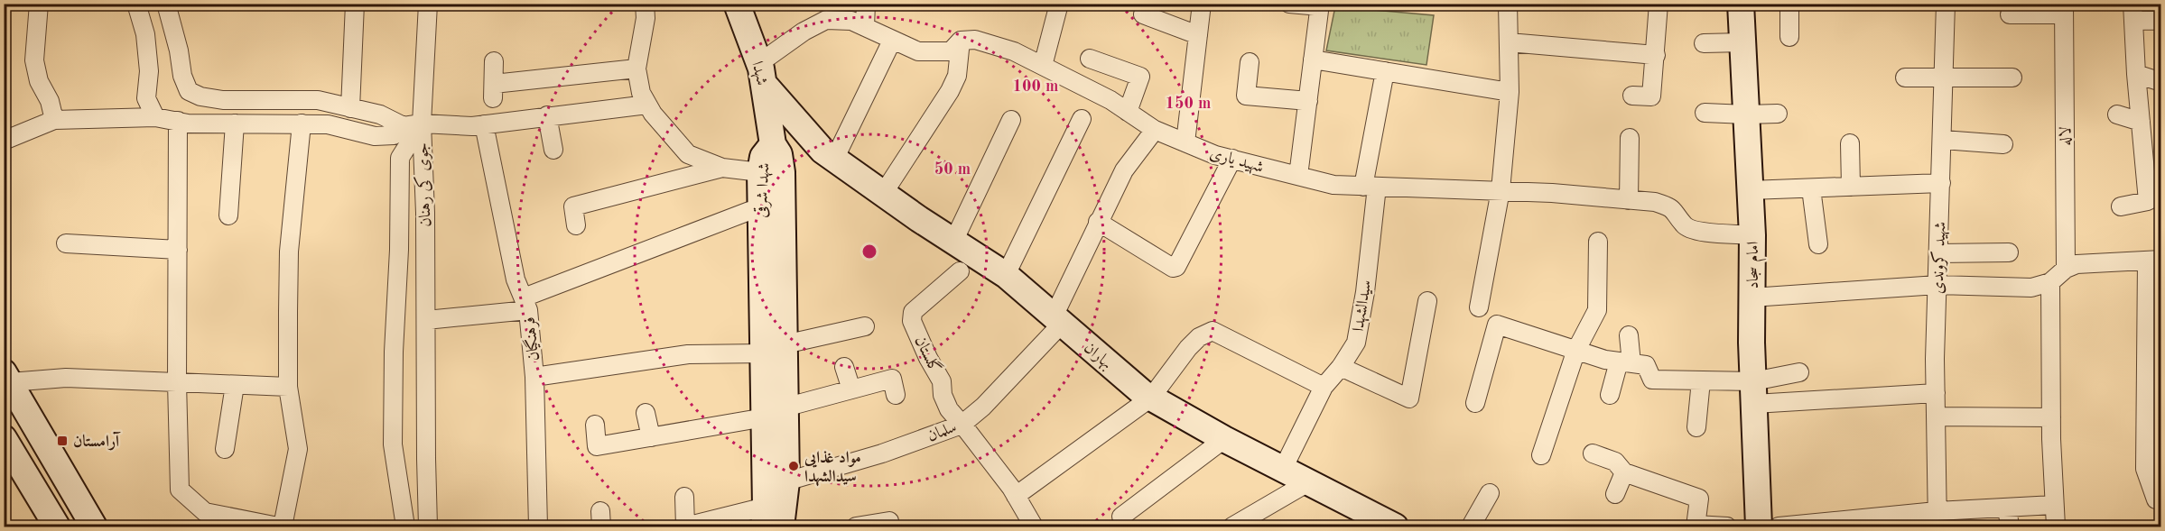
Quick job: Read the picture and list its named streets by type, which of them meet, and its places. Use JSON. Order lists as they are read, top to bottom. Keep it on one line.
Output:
{"streets":{"street":["شهدا","لاله","شهید یاری","جوی کی رهنان","شهدا شرقی","شهید کروندی","امام سجاد","سیدالشهدا","فرهنگیان","گلستان","بهاران","سلمان"]},"crossings":[["شهدا","شهدا شرقی"],["شهید یاری","امام سجاد"],["شهید یاری","سیدالشهدا"],["شهید یاری","سلمان"],["شهدا شرقی","سلمان"],["سیدالشهدا","بهاران"],["گلستان","سلمان"],["بهاران","سلمان"]],"places":{"transit":["آرامستان"],"other":["مواد غذایی سیدالشهدا"]},"rings":["100 m","150 m","50 m"]}
